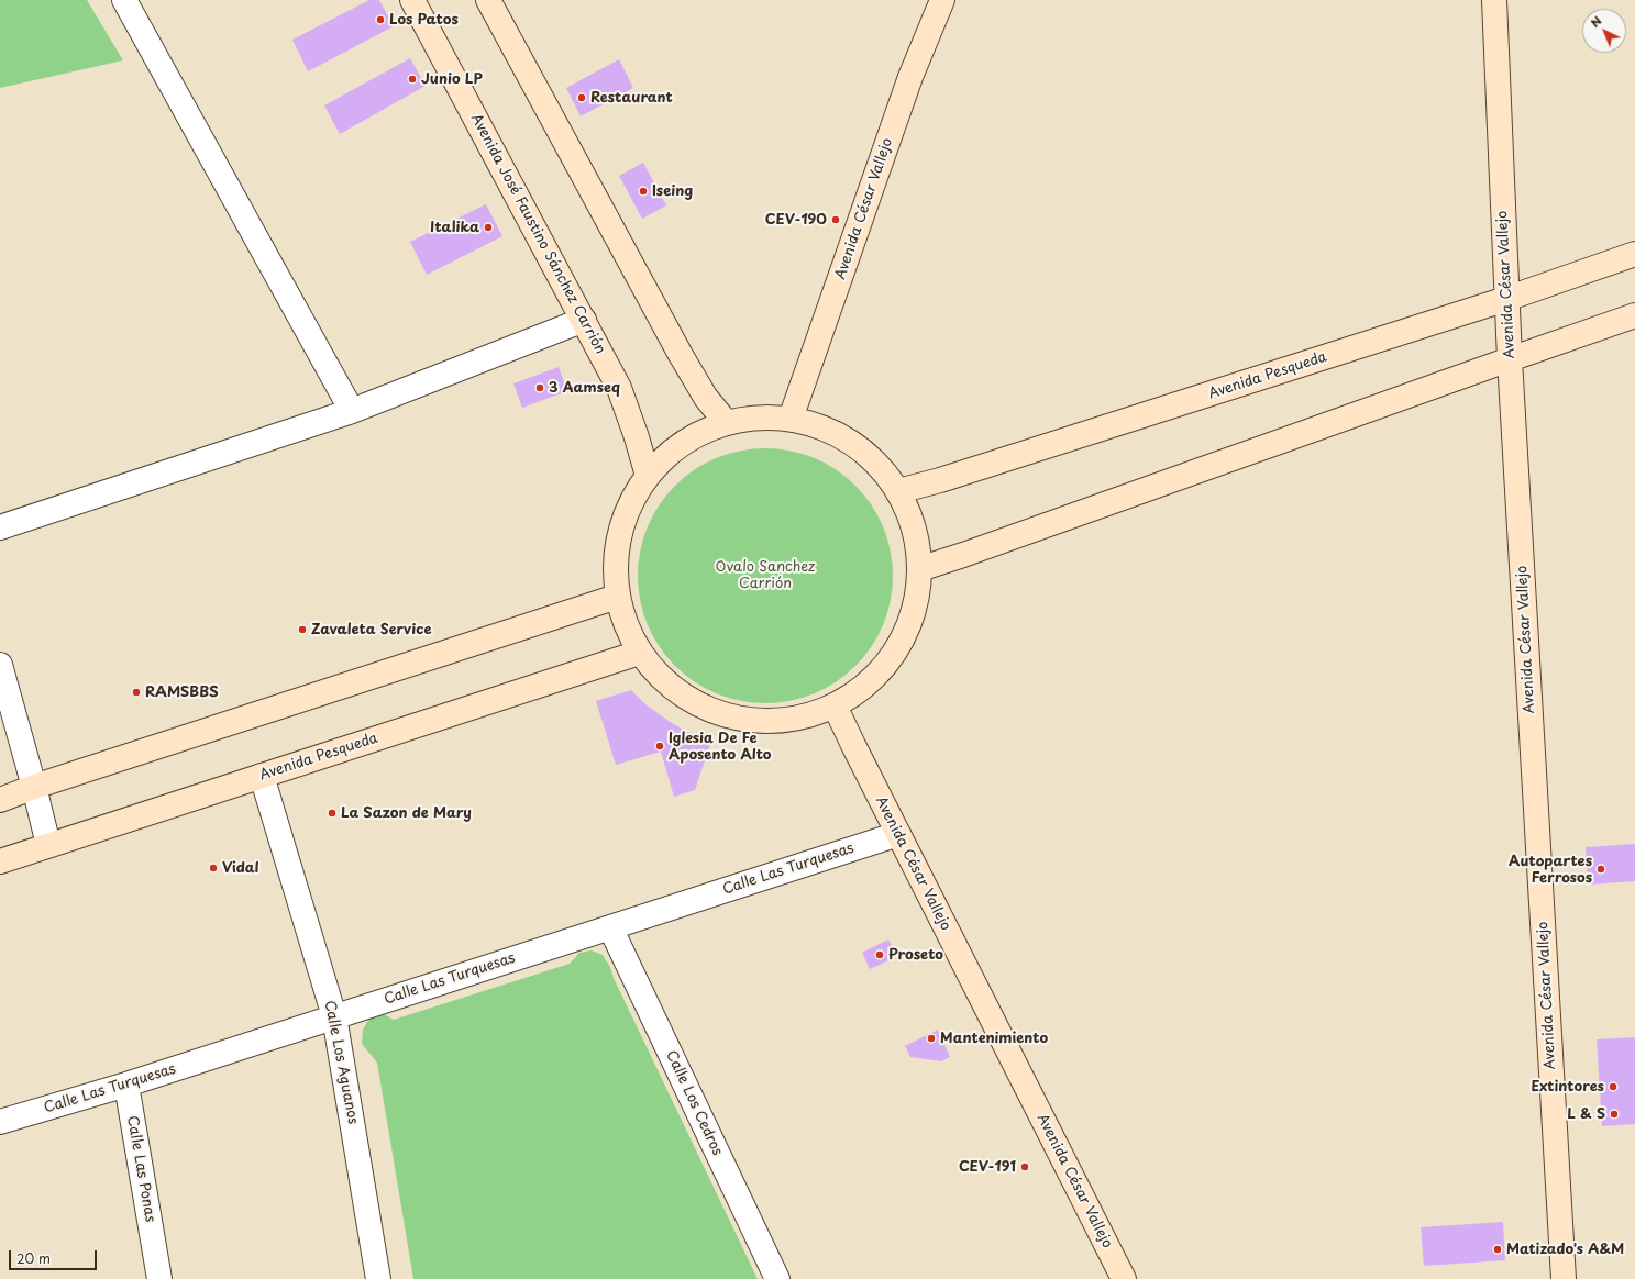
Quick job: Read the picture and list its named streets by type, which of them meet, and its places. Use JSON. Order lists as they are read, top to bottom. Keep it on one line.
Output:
{"streets":{"main road":["Avenida César Vallejo","Avenida José Faustino Sánchez Carrión","Avenida Pesqueda"],"street":["Calle Las Turquesas","Calle Los Aguanos","Calle Los Cedros","Calle Las Ponas"]},"crossings":[["Avenida César Vallejo","Avenida Pesqueda"],["Avenida César Vallejo","Calle Las Turquesas"],["Avenida Pesqueda","Calle Los Aguanos"],["Calle Las Turquesas","Calle Los Aguanos"],["Calle Las Turquesas","Calle Los Cedros"],["Calle Las Turquesas","Calle Las Ponas"]],"parks":["Ovalo Sanchez Carrión"],"places":["Los Patos","Junio LP","Restaurant","Iseing","CEV-190","Italika","3 Aamseq","Zavaleta Service","RAMSBBS","Iglesia De Fe Aposento Alto","La Sazon de Mary","Vidal","Autopartes Ferrosos","Proseto","Mantenimiento","Extintores","L & S","CEV-191","Matizado's A&M"],"scale_bar":"20 m","north":"top left"}
